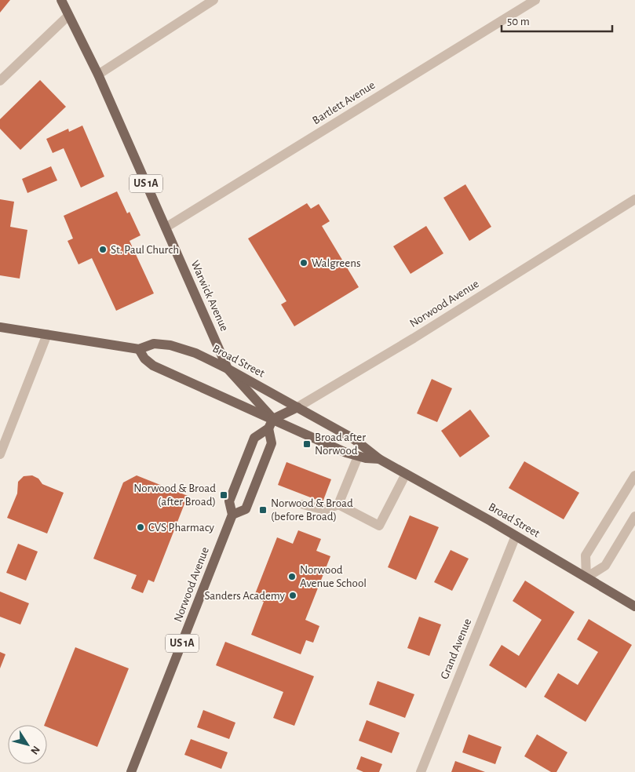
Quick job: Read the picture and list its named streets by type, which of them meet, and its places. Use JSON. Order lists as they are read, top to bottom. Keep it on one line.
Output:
{"streets":{"main road":["US 1A","Warwick Avenue","Norwood Avenue","Broad Street"],"street":["Bartlett Avenue","Grand Avenue"]},"crossings":[["Bartlett Avenue","Warwick Avenue"],["Warwick Avenue","Norwood Avenue"],["Warwick Avenue","Broad Street"],["Norwood Avenue","Broad Street"],["Broad Street","Grand Avenue"]],"places":{"other":["St. Paul Church","Walgreens","CVS Pharmacy","Norwood Avenue School","Sanders Academy"],"transit":["Broad after Norwood","Norwood & Broad (after Broad)","Norwood & Broad (before Broad)"]},"scale_bar":"50 m","north":"bottom right"}
